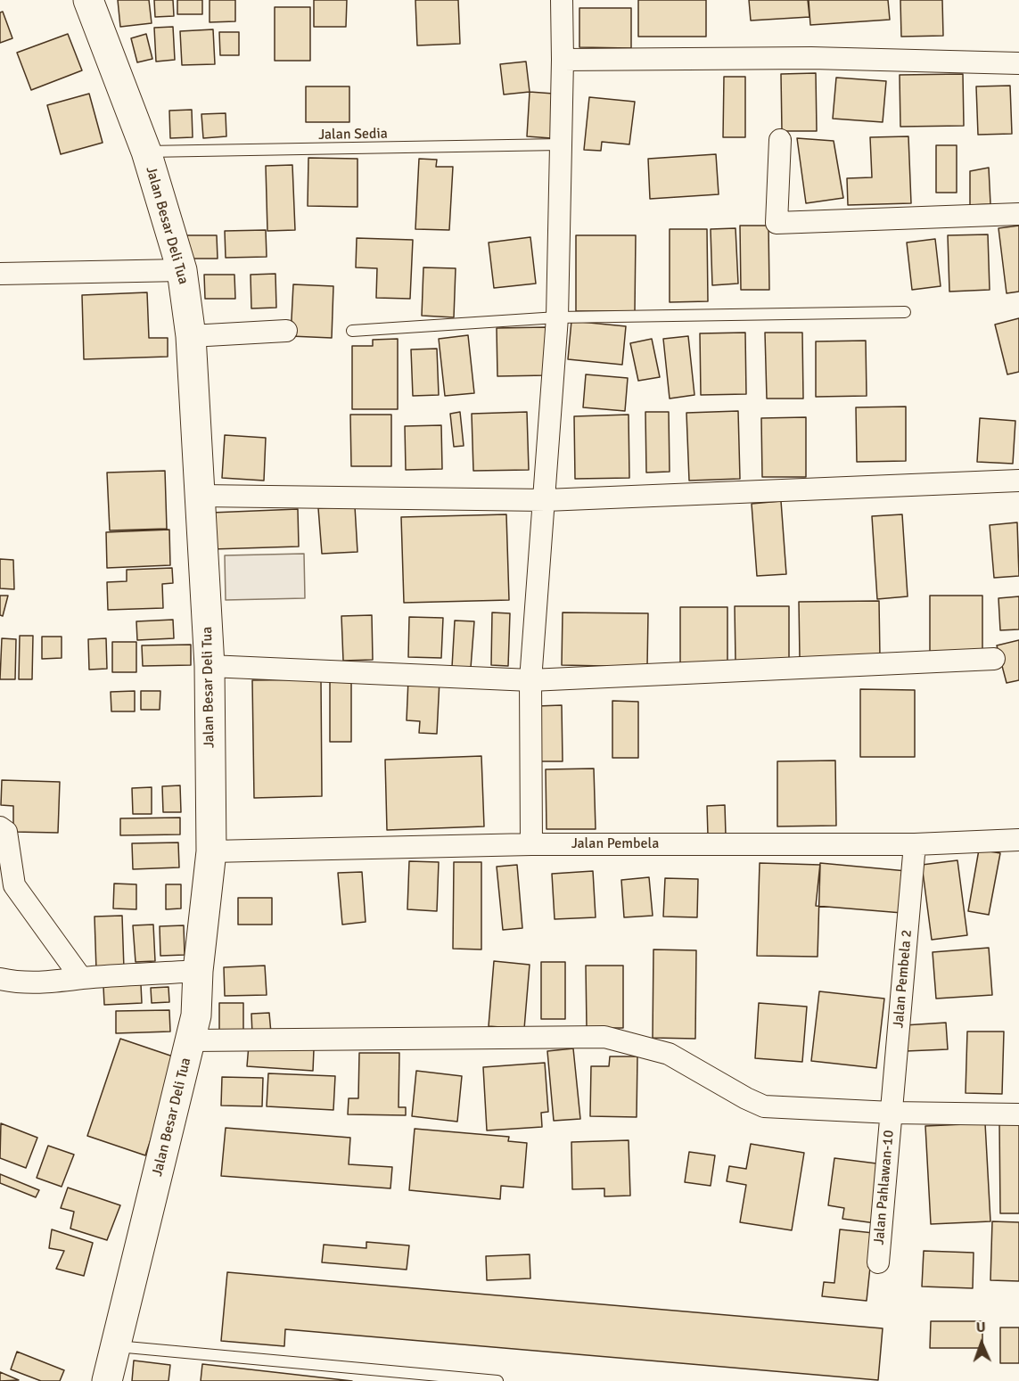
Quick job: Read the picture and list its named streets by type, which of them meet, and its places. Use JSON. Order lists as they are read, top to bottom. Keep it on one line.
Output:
{"streets":{"main road":["Jalan Besar Deli Tua"],"street":["Jalan Pembela","Jalan Pembela 2","Jalan Pahlawan-10"],"lane":["Jalan Sedia"]},"crossings":[["Jalan Sedia","Jalan Besar Deli Tua"],["Jalan Besar Deli Tua","Jalan Pembela"],["Jalan Pembela","Jalan Pembela 2"],["Jalan Pembela 2","Jalan Pahlawan-10"]],"north":"top"}
